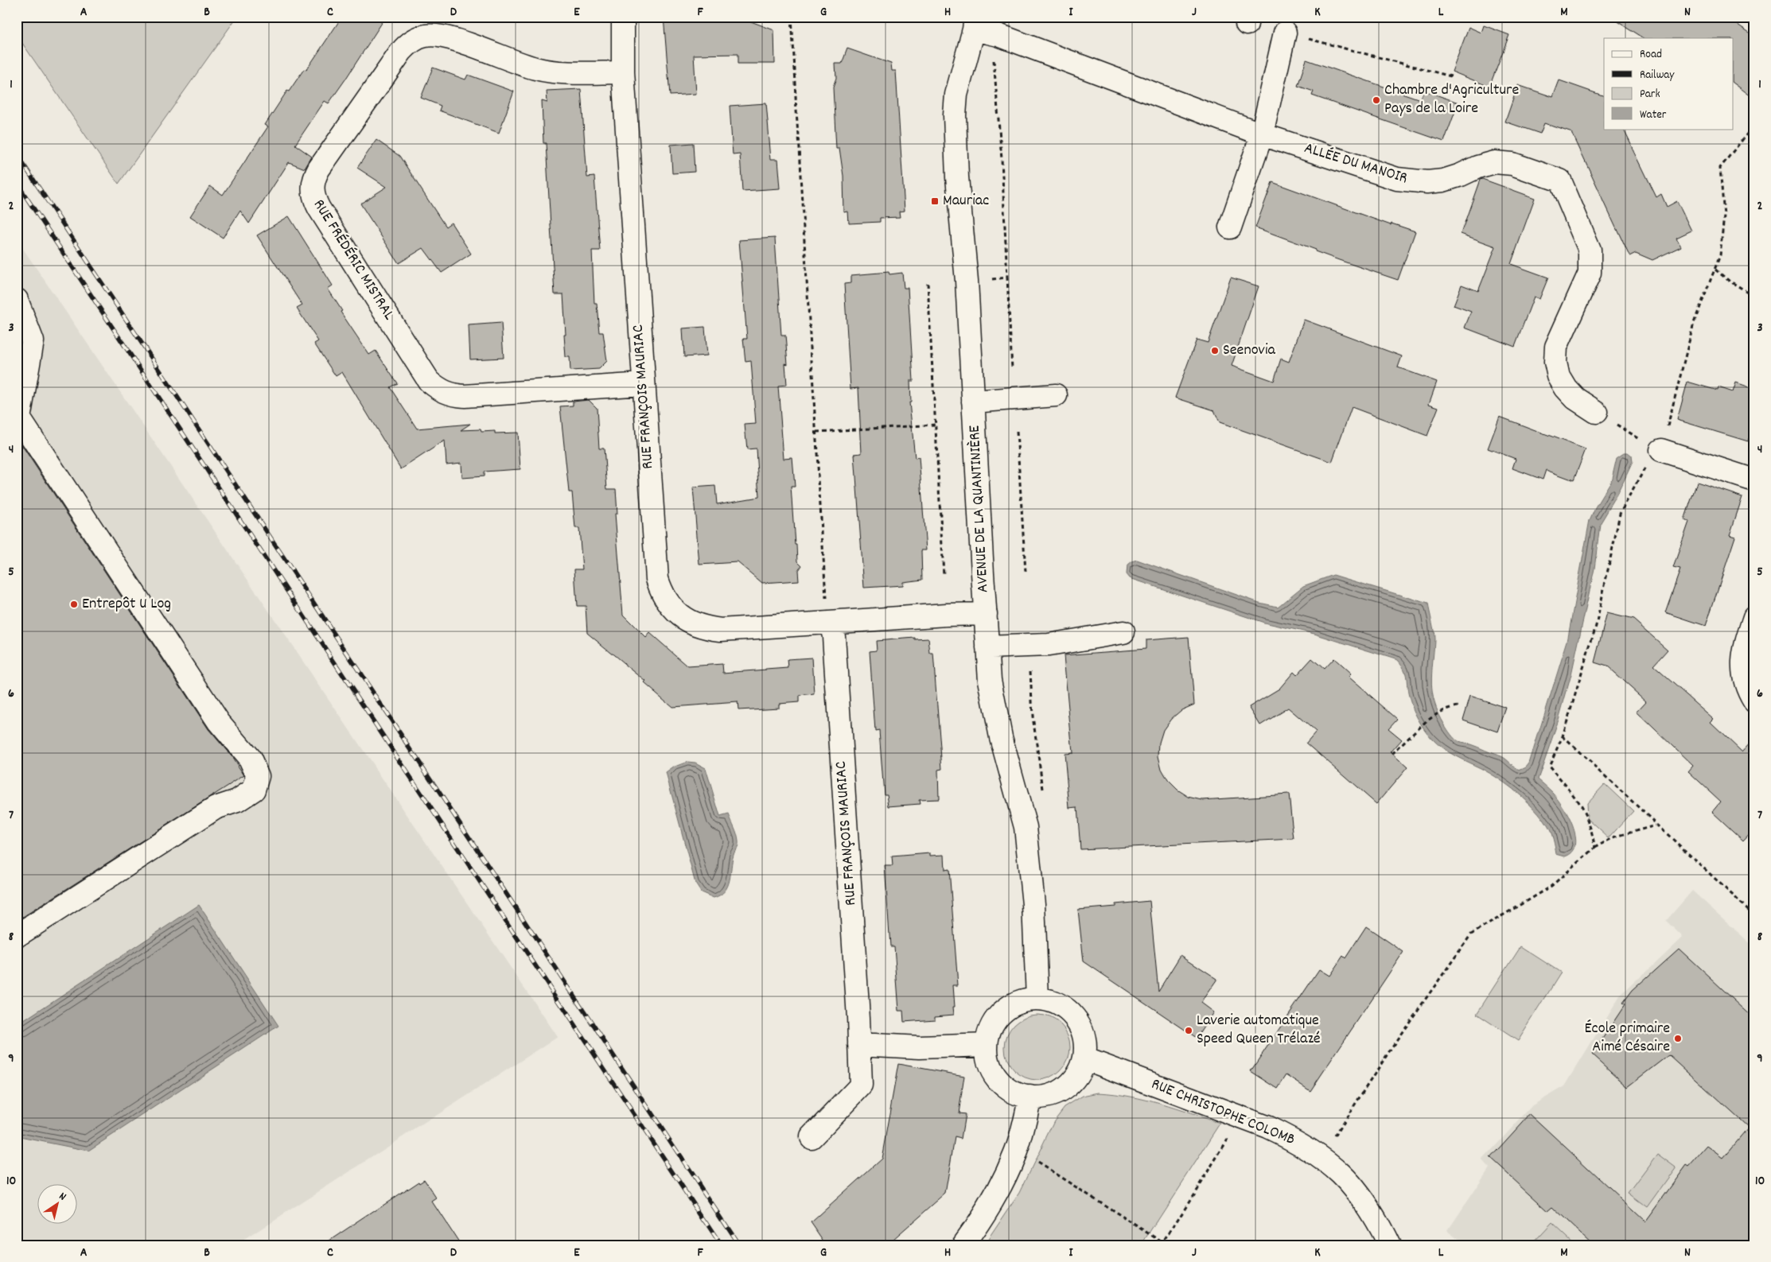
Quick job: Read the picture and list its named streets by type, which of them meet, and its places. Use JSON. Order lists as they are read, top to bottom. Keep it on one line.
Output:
{"streets":{"street":["ALLÉE DU MANOIR","RUE FRÉDÉRIC MISTRAL","RUE FRANÇOIS MAURIAC","AVENUE DE LA QUANTINIÈRE","RUE CHRISTOPHE COLOMB"]},"crossings":[["RUE FRÉDÉRIC MISTRAL","RUE FRANÇOIS MAURIAC"],["RUE FRANÇOIS MAURIAC","AVENUE DE LA QUANTINIÈRE"],["AVENUE DE LA QUANTINIÈRE","RUE CHRISTOPHE COLOMB"]],"places":{"other":["Chambre d'Agriculture Pays de la Loire","Seenovia","Entrepôt U Log","Laverie automatique Speed Queen Trélazé","École primaire Aimé Césaire"],"transit":["Mauriac"]},"legend":["Road","Railway","Park","Water"],"north":"top right","grid":{"columns":["A","B","C","D","E","F","G","H","I","J","K","L","M","N"],"rows":["1","2","3","4","5","6","7","8","9","10"]}}
